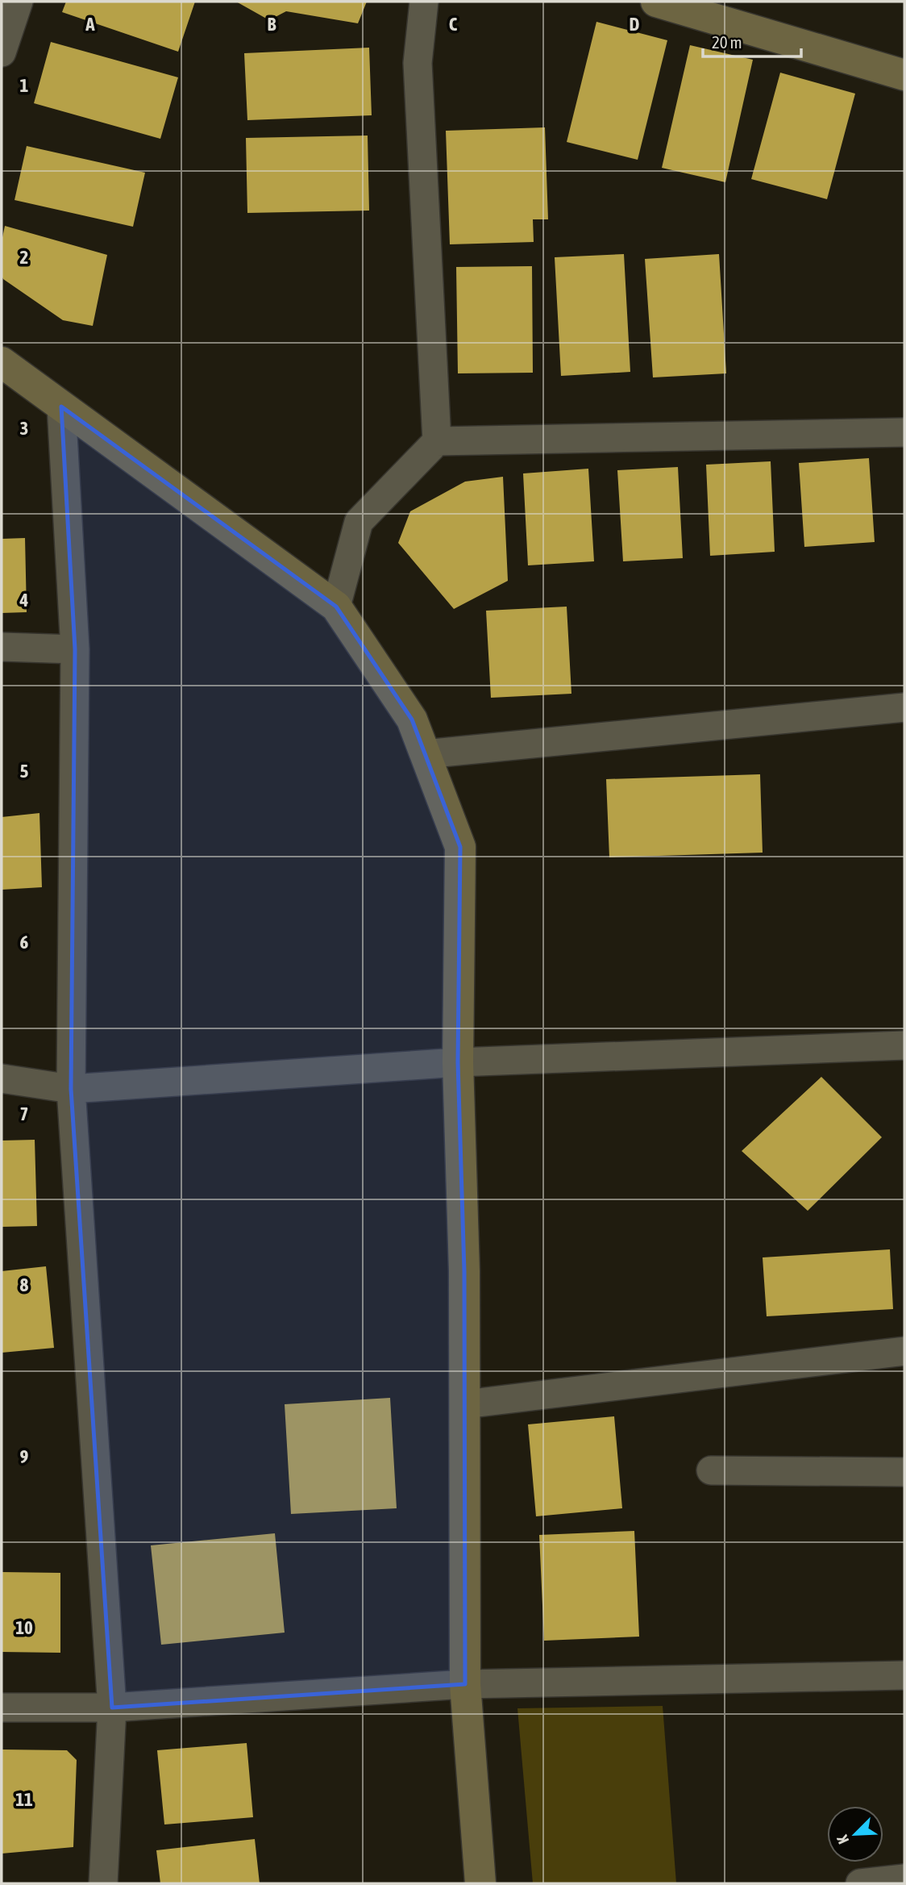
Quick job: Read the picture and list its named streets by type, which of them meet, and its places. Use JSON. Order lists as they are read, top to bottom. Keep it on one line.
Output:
{"scale_bar":"20 m","north":"bottom left","grid":{"columns":["A","B","C","D"],"rows":["1","2","3","4","5","6","7","8","9","10","11"]}}
